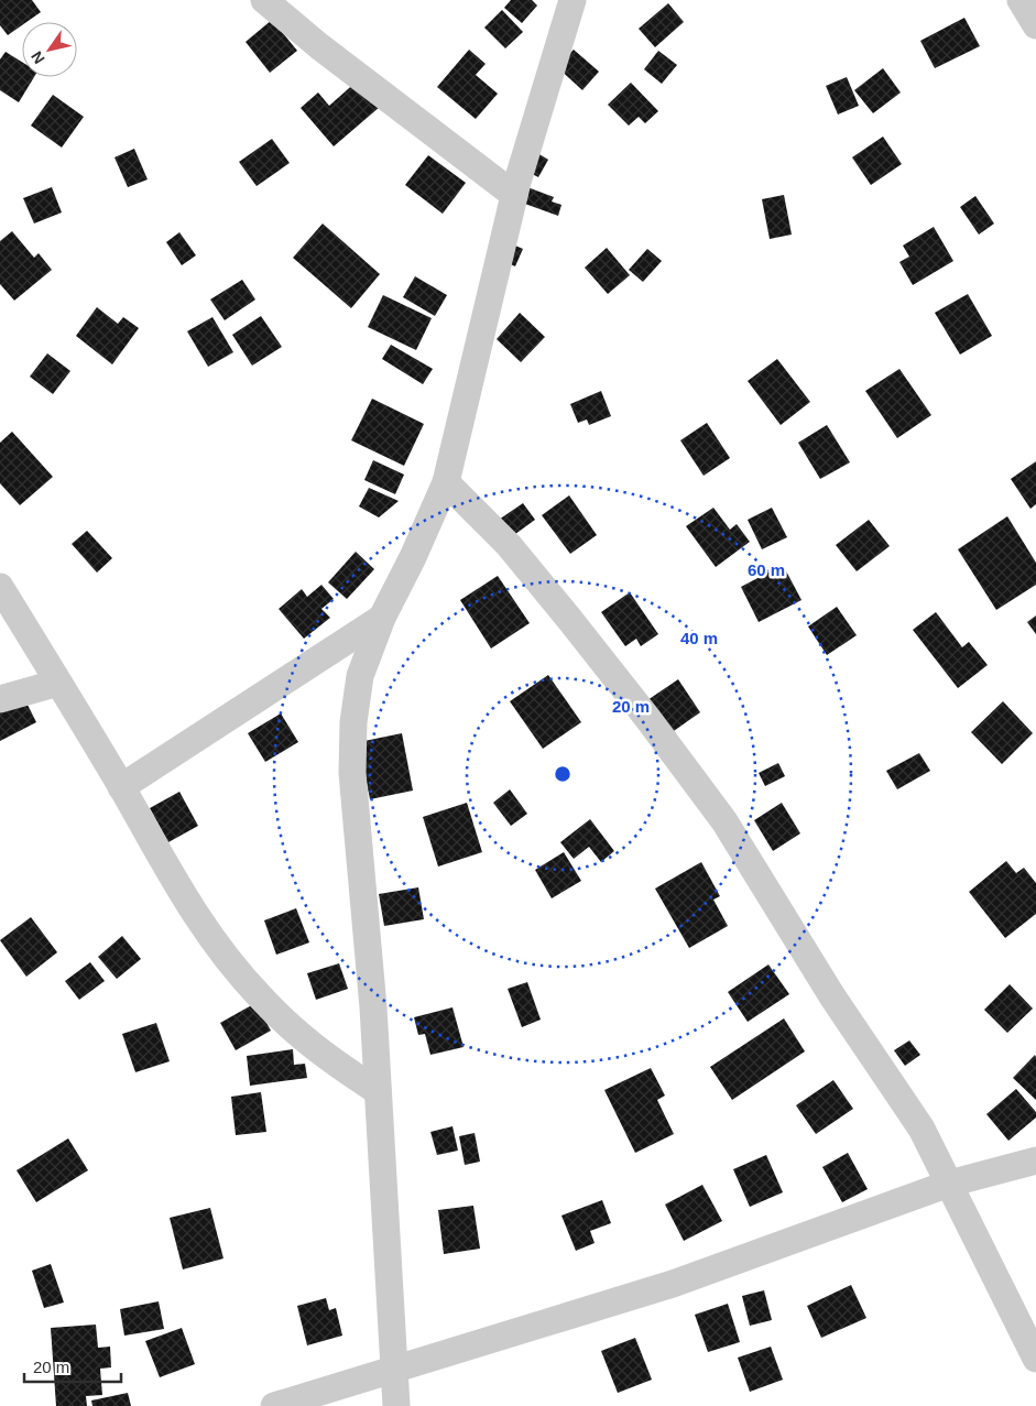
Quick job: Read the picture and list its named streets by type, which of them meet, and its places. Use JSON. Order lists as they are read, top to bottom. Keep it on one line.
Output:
{"scale_bar":"20 m","north":"bottom left","rings":["60 m","40 m","20 m"]}
